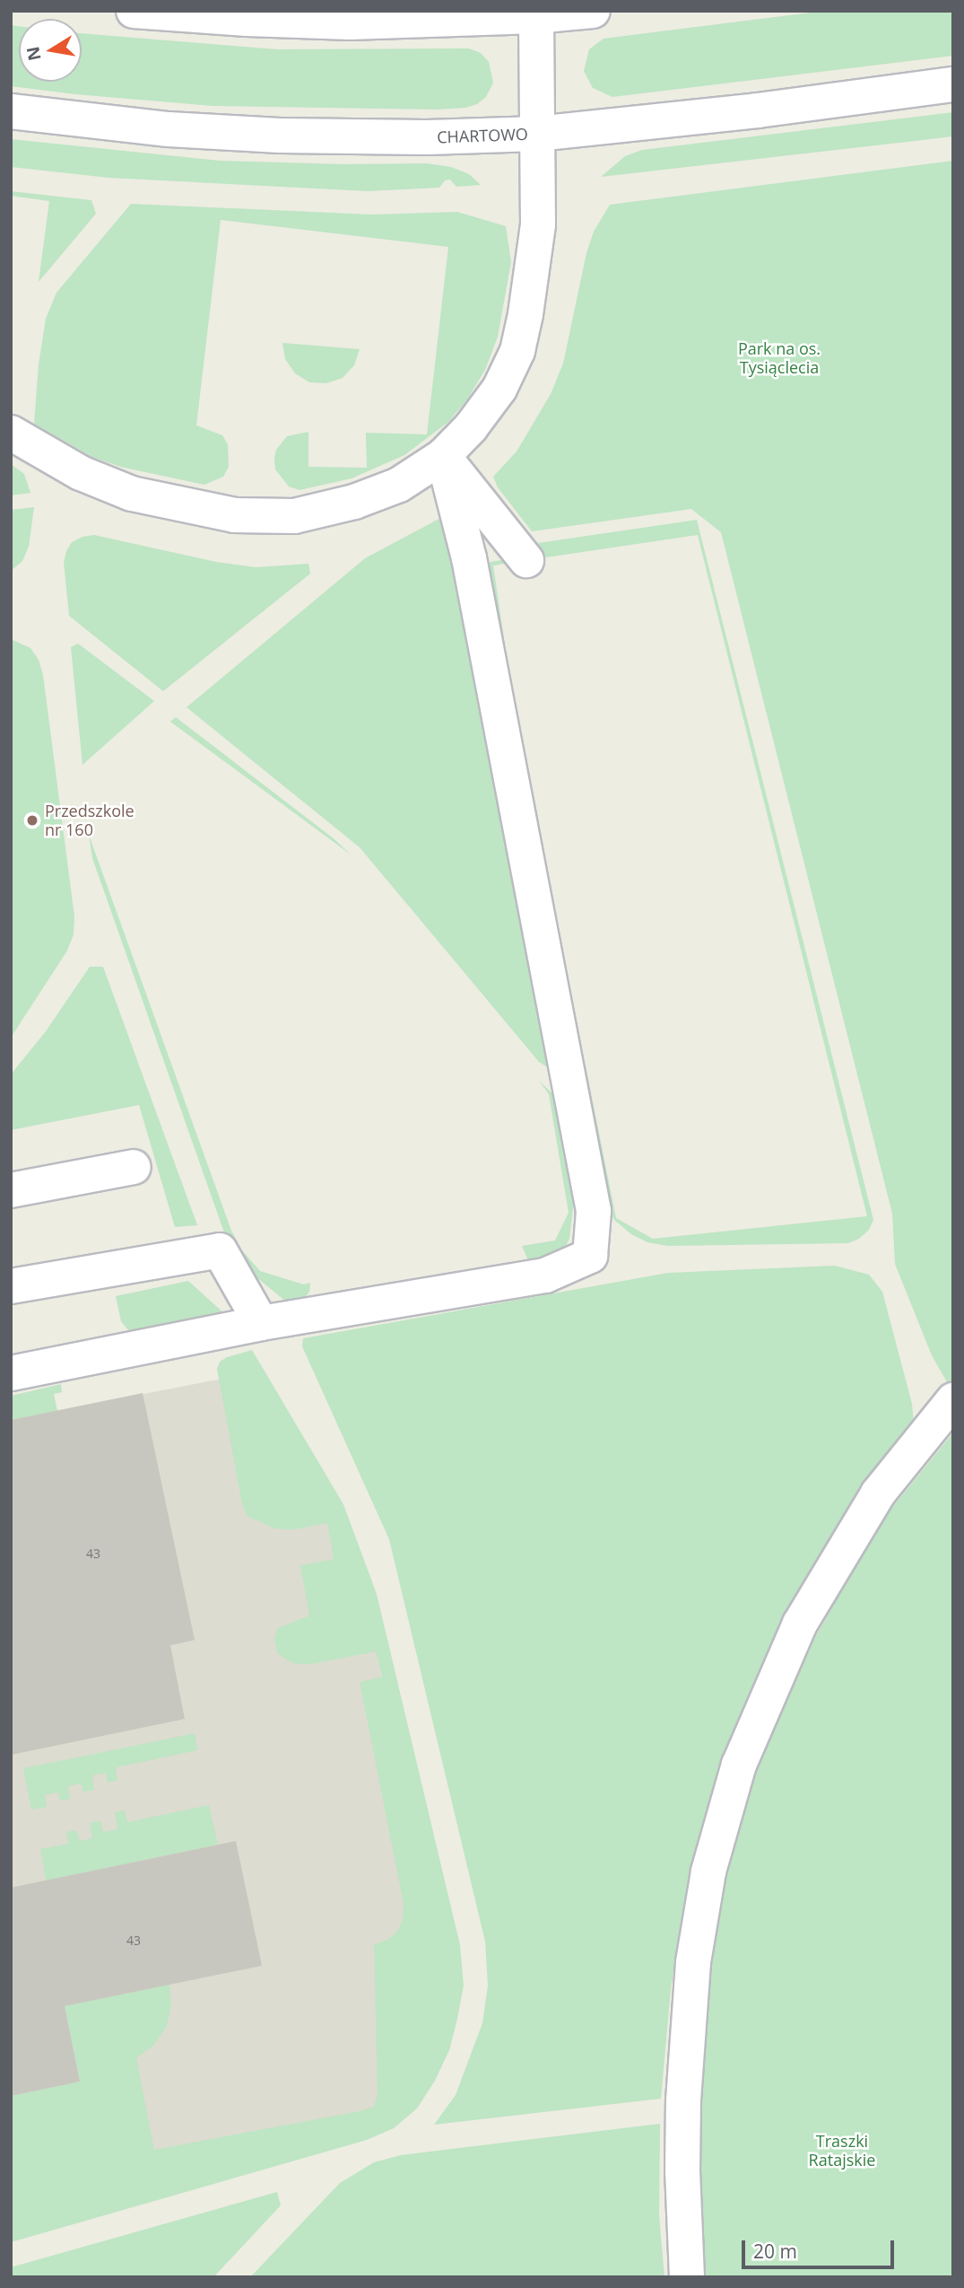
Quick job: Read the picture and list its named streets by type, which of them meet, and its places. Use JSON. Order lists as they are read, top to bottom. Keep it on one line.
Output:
{"streets":{"street":["CHARTOWO"]},"parks":["Park na os. Tysiąclecia","Traszki Ratajskie"],"places":["Przedszkole nr 160"],"house_numbers":["43","43"],"scale_bar":"20 m","north":"left"}
